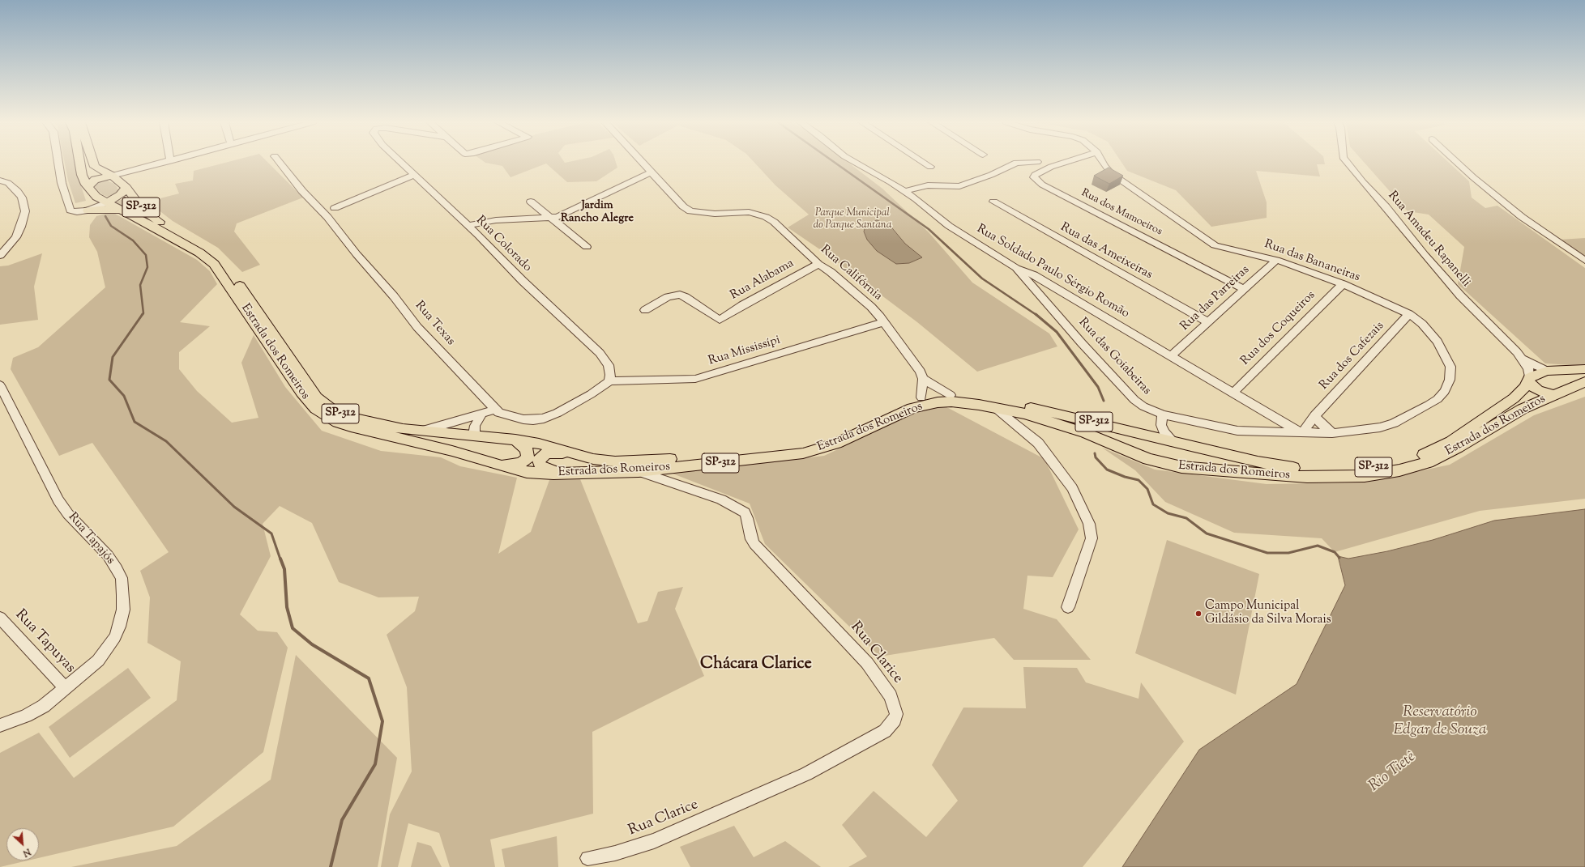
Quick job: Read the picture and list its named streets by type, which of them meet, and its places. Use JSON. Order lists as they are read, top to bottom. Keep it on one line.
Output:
{"streets":{"main road":["SP-312","Estrada dos Romeiros"],"street":["Rua dos Mamoeiros","Rua Amadeu Rapanelli","Rua Colorado","Rua das Ameixeiras","Rua das Bananeiras","Rua Soldado Paulo Sérgio Romão","Rua Califórnia","Rua Alabama","Rua das Parreiras","Rua Texas","Rua dos Coqueiros","Rua Mississípi","Rua dos Cafezais","Rua das Goiabeiras","Rua Tapajós","Rua Tapuyas","Rua Clarice"]},"crossings":[["Rua dos Mamoeiros","Rua das Parreiras"],["Rua Colorado","Rua Texas"],["Rua Colorado","Rua Mississípi"],["Rua das Ameixeiras","Rua das Parreiras"],["Rua das Bananeiras","Rua das Parreiras"],["Rua das Bananeiras","Rua dos Coqueiros"],["Rua das Bananeiras","Rua dos Cafezais"],["Rua das Bananeiras","Rua das Goiabeiras"],["Rua Soldado Paulo Sérgio Romão","Rua das Parreiras"],["Rua Soldado Paulo Sérgio Romão","Rua dos Coqueiros"],["Rua Soldado Paulo Sérgio Romão","Rua dos Cafezais"],["Rua Soldado Paulo Sérgio Romão","Rua das Goiabeiras"],["Rua Califórnia","Rua Alabama"],["Rua Califórnia","Rua Mississípi"],["Rua Texas","Rua Mississípi"],["Estrada dos Romeiros","Rua Clarice"],["Rua dos Cafezais","Rua das Goiabeiras"],["Rua Tapajós","Rua Tapuyas"]],"districts":["Jardim Rancho Alegre","Chácara Clarice"],"water":["Reservatório Edgar de Souza","Rio Tietê"],"parks":["Parque Municipal do Parque Santana"],"places":["Campo Municipal Gildásio da Silva Morais"],"north":"bottom right"}
